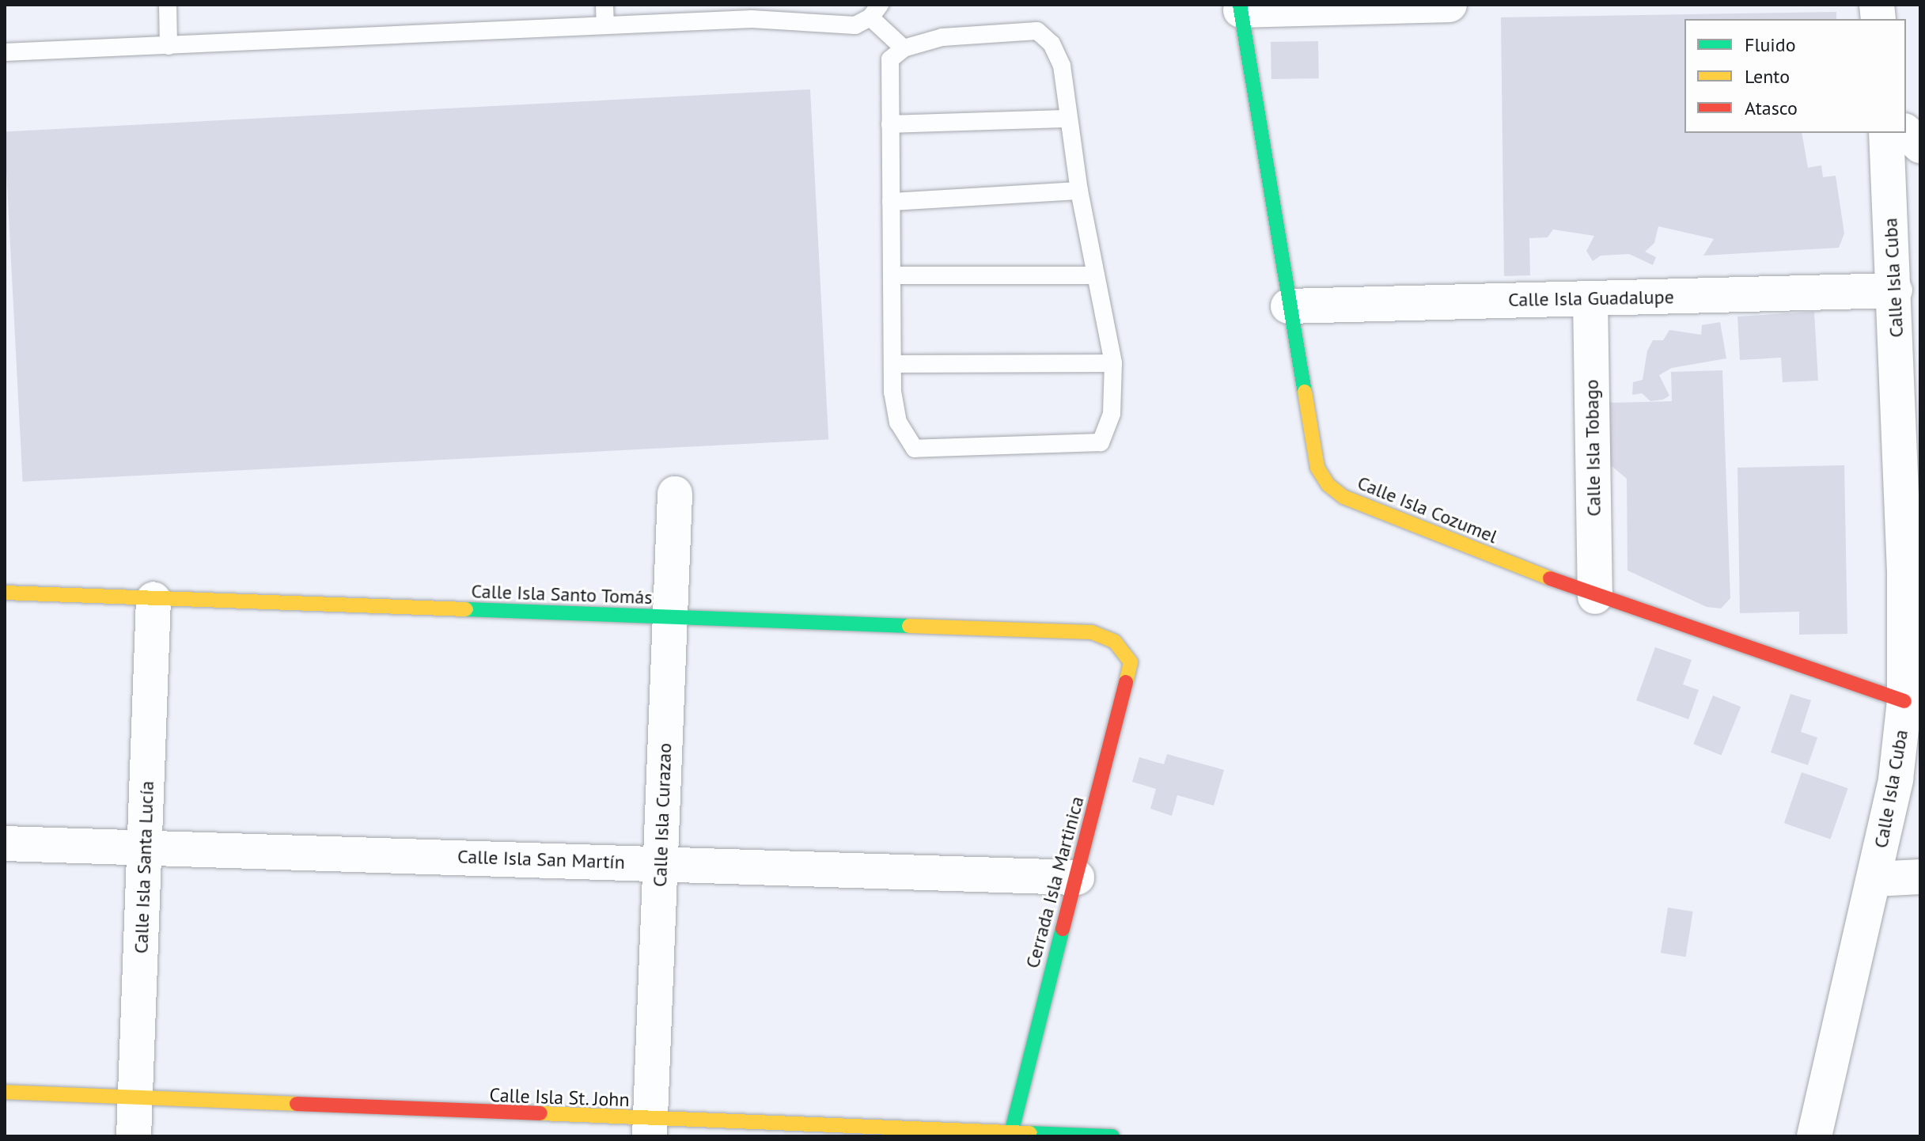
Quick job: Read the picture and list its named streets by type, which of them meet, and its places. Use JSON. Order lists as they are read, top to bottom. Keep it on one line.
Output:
{"streets":{"street":["Calle Isla Cuba","Calle Isla Guadalupe","Calle Isla Tobago","Calle Isla Cozumel","Calle Isla Santo Tomás","Calle Isla Curazao","Calle Isla San Martín","Calle Isla Santa Lucía","Cerrada Isla Martinica","Calle Isla St. John"]},"crossings":[["Calle Isla Cuba","Calle Isla Guadalupe"],["Calle Isla Cuba","Calle Isla Cozumel"],["Calle Isla Guadalupe","Calle Isla Tobago"],["Calle Isla Guadalupe","Calle Isla Cozumel"],["Calle Isla Tobago","Calle Isla Cozumel"],["Calle Isla Santo Tomás","Calle Isla Curazao"],["Calle Isla Santo Tomás","Calle Isla Santa Lucía"],["Calle Isla Santo Tomás","Cerrada Isla Martinica"],["Calle Isla Curazao","Calle Isla San Martín"],["Calle Isla Curazao","Calle Isla St. John"],["Calle Isla San Martín","Calle Isla Santa Lucía"],["Calle Isla San Martín","Cerrada Isla Martinica"],["Calle Isla Santa Lucía","Calle Isla St. John"],["Cerrada Isla Martinica","Calle Isla St. John"]],"legend":["Fluido","Lento","Atasco"]}
